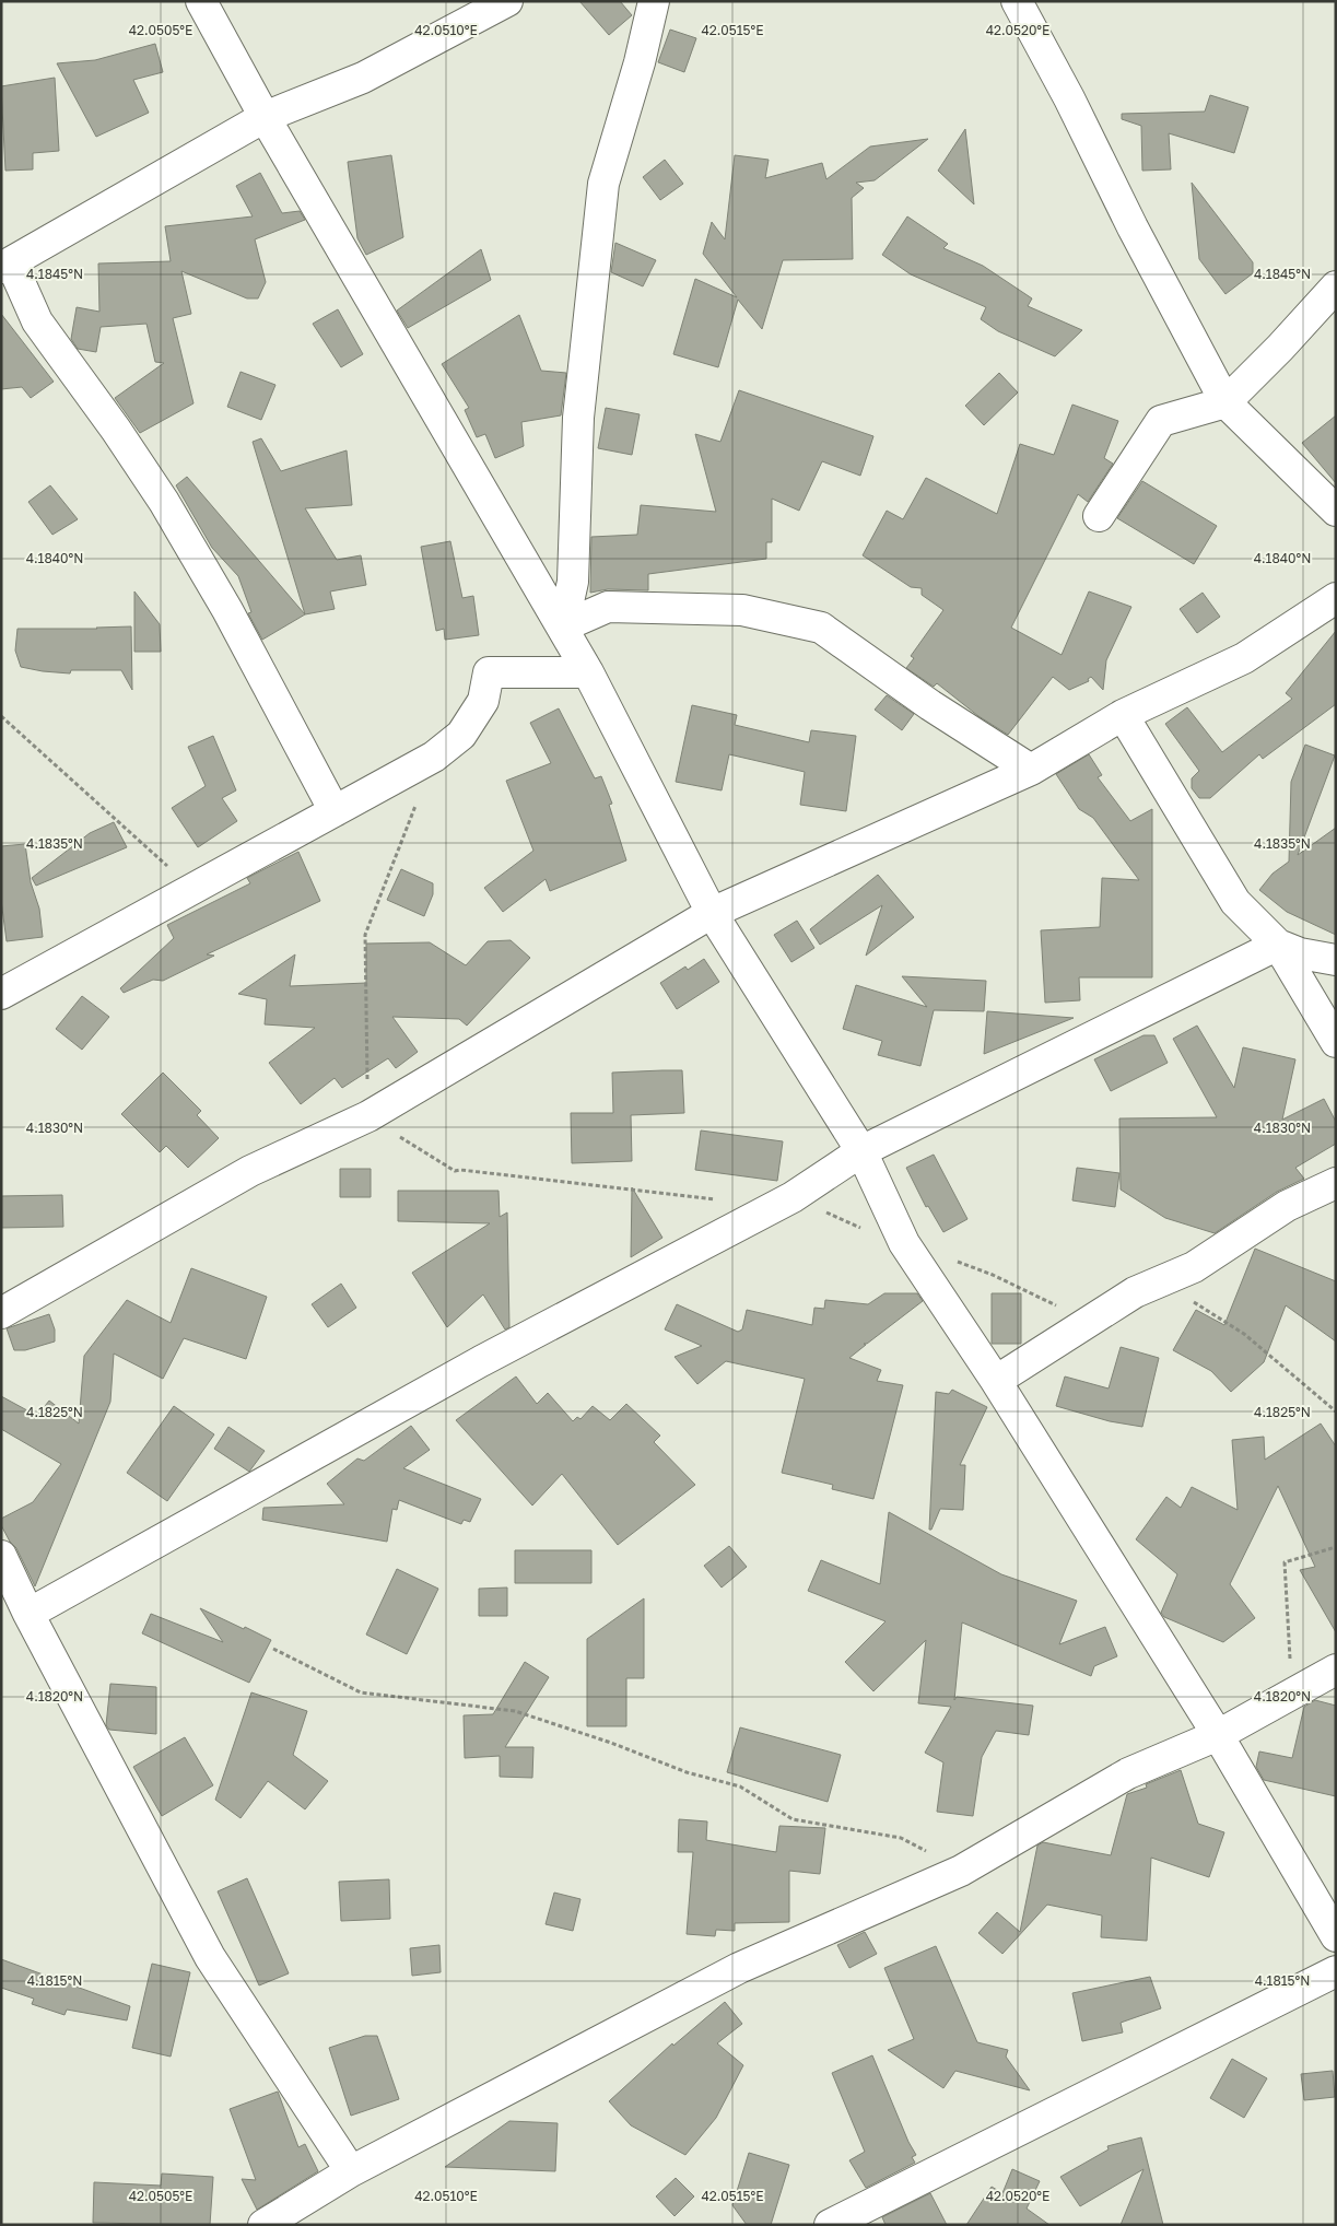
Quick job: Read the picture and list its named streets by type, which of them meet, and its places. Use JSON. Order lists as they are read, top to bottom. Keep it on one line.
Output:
{"coordinates":["42.0505°E","42.0510°E","42.0515°E","42.0520°E","4.1845°N","4.1840°N","4.1835°N","4.1830°N","4.1825°N","4.1820°N","4.1815°N"]}
